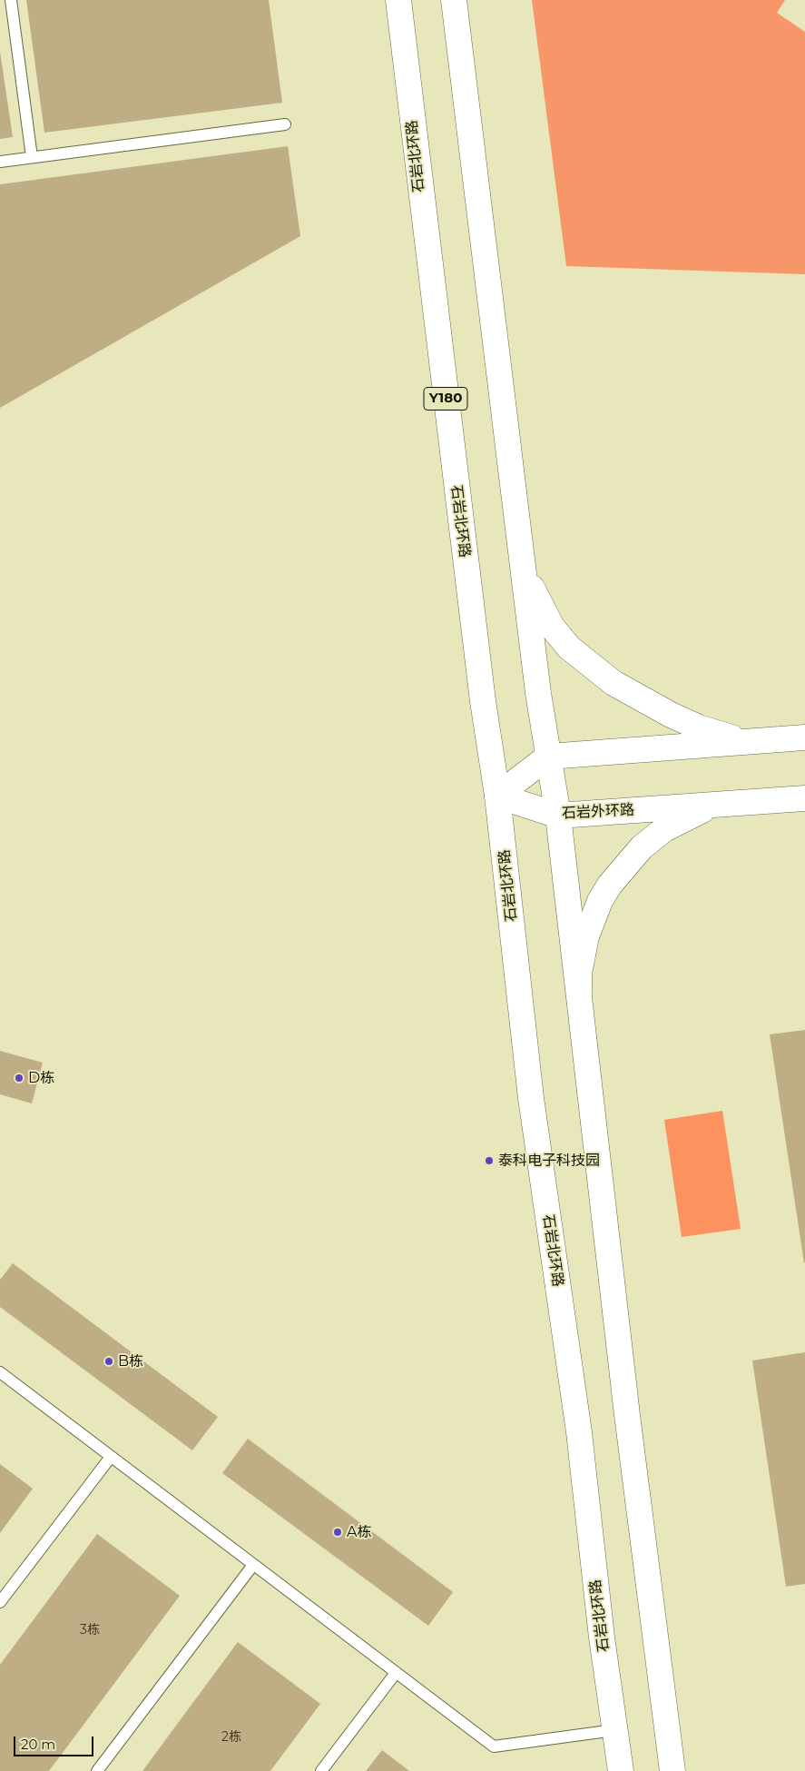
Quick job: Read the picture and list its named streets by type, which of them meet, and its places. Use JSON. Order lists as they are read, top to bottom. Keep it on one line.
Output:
{"streets":{"main road":["石岩北环路","Y180","石岩外环路"]},"crossings":[["石岩北环路","石岩外环路"]],"places":["D栋","泰科电子科技园","B栋","A栋"],"house_numbers":["3栋","2栋"],"scale_bar":"20 m"}
